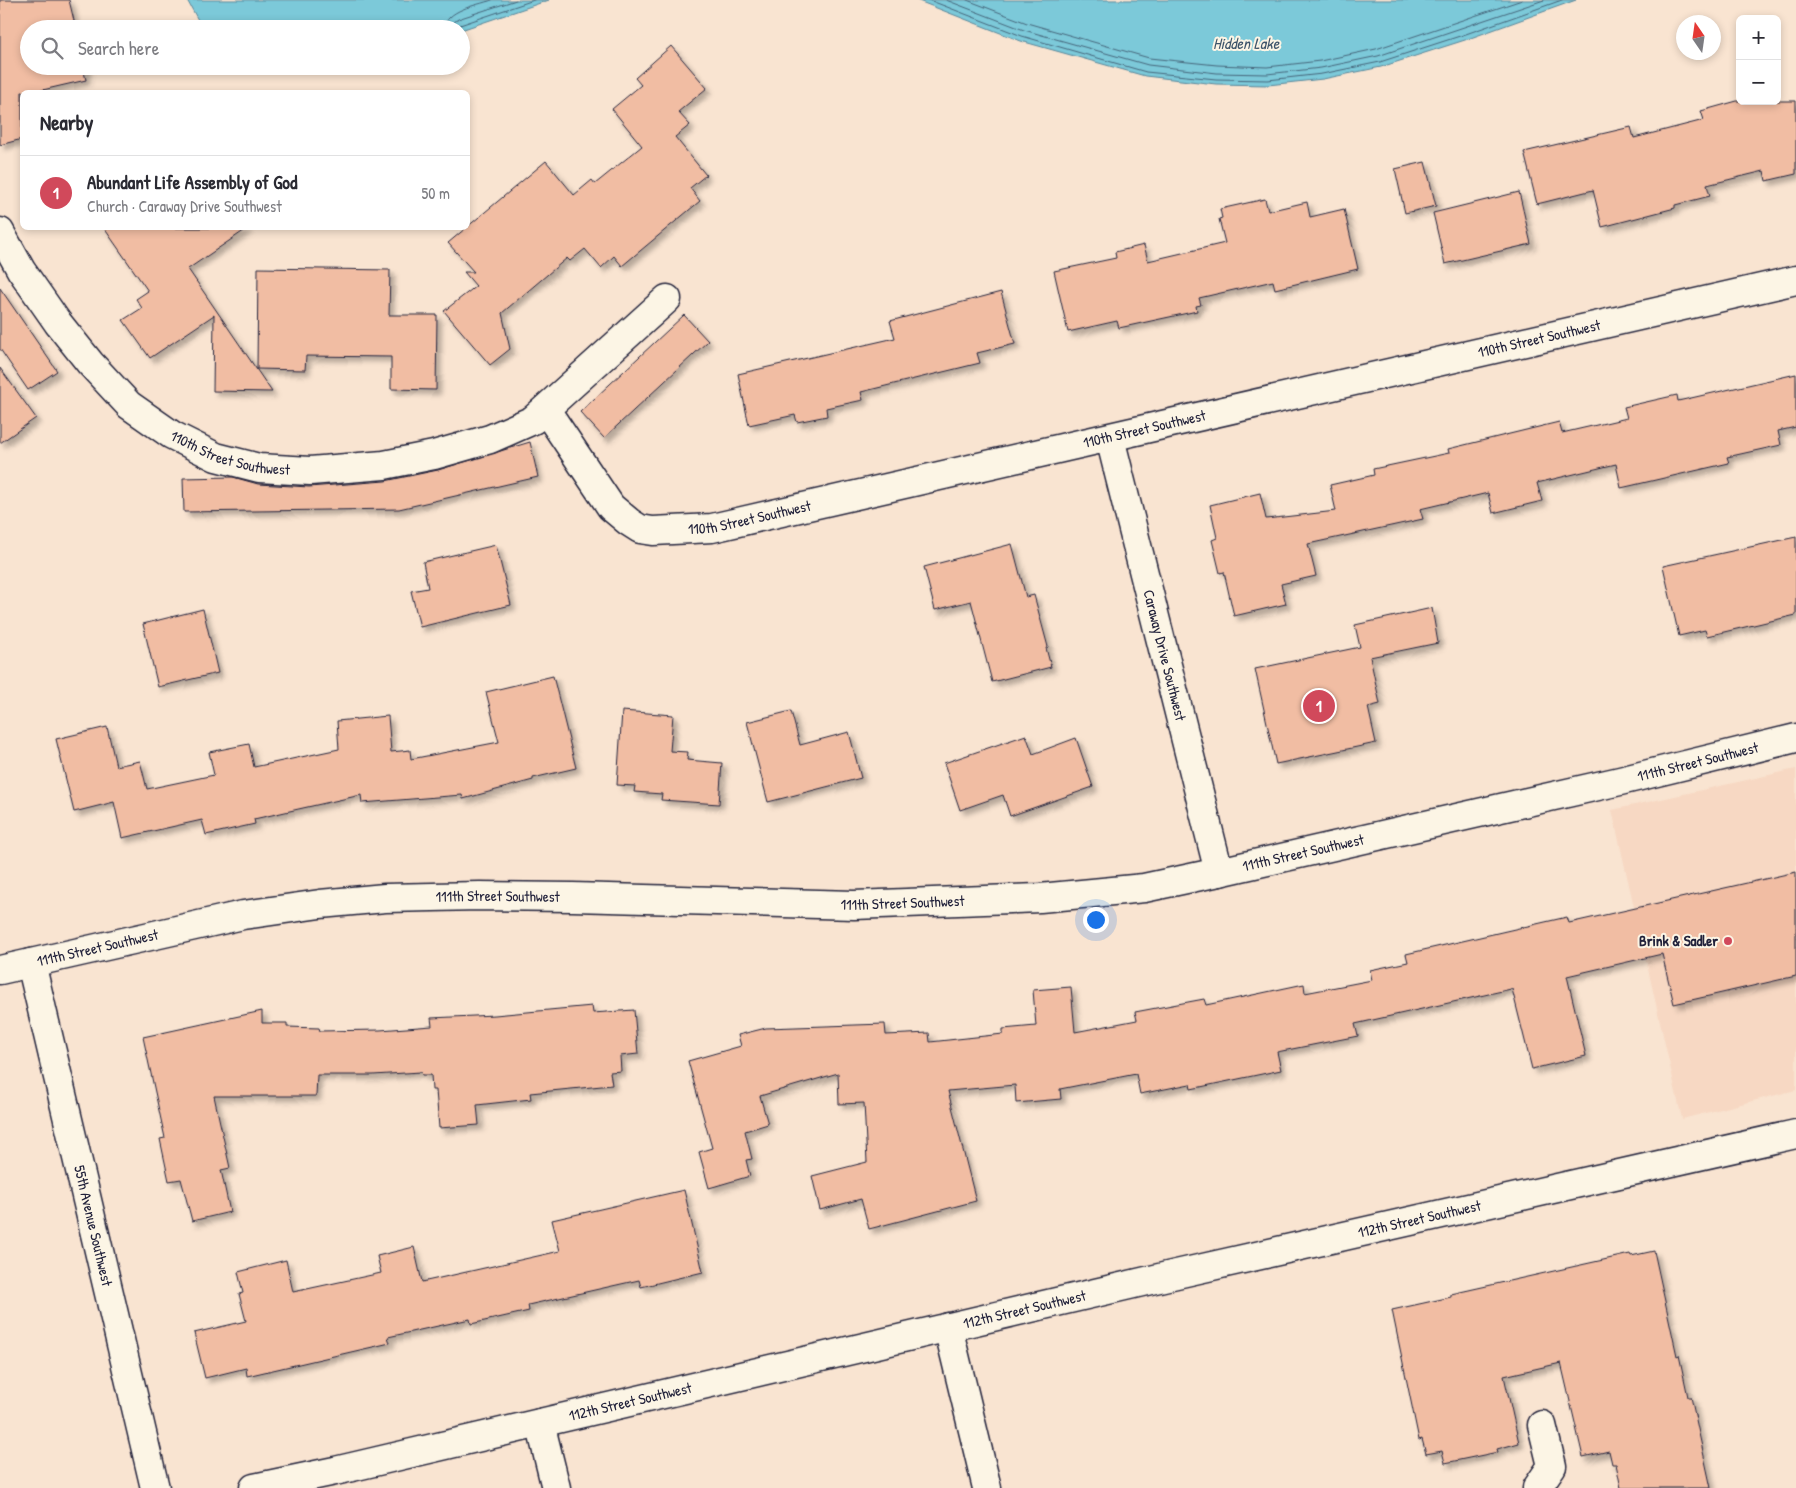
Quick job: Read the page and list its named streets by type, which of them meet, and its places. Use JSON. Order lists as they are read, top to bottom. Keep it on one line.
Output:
{"streets":{"street":["110th Street Southwest","Caraway Drive Southwest","111th Street Southwest","112th Street Southwest","55th Avenue Southwest"]},"crossings":[["110th Street Southwest","Caraway Drive Southwest"],["Caraway Drive Southwest","111th Street Southwest"],["111th Street Southwest","55th Avenue Southwest"]],"water":["Hidden Lake"],"places":["Brink & Sadler"],"north":"top","page":{"map_buttons":["+","−"],"search":"Search here","heading":"Nearby","list":[{"mark":"1","name":"Abundant Life Assembly of God","note":"Church · Caraway Drive Southwest","value":"50 m"}],"pins":"1"}}
